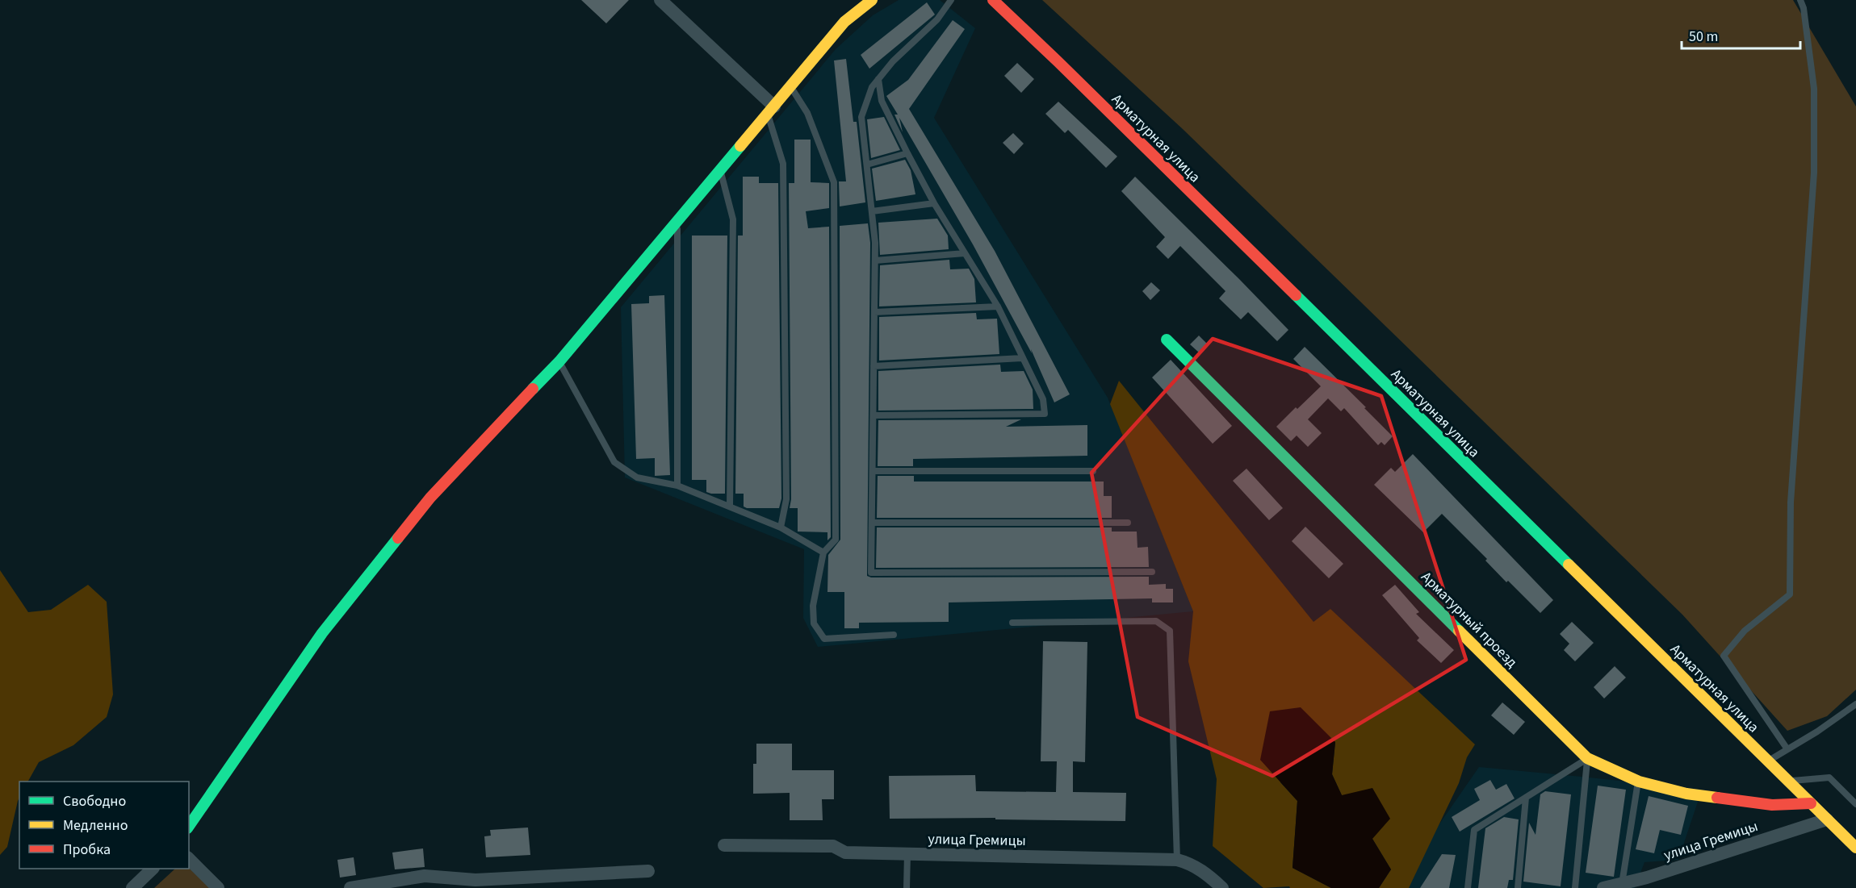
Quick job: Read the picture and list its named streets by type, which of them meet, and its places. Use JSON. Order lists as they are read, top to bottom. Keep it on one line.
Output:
{"streets":{"street":["Арматурная улица","Арматурный проезд","улица Гремицы"]},"crossings":[["Арматурная улица","Арматурный проезд"],["Арматурная улица","улица Гремицы"]],"legend":["Свободно","Медленно","Пробка"],"scale_bar":"50 m"}
